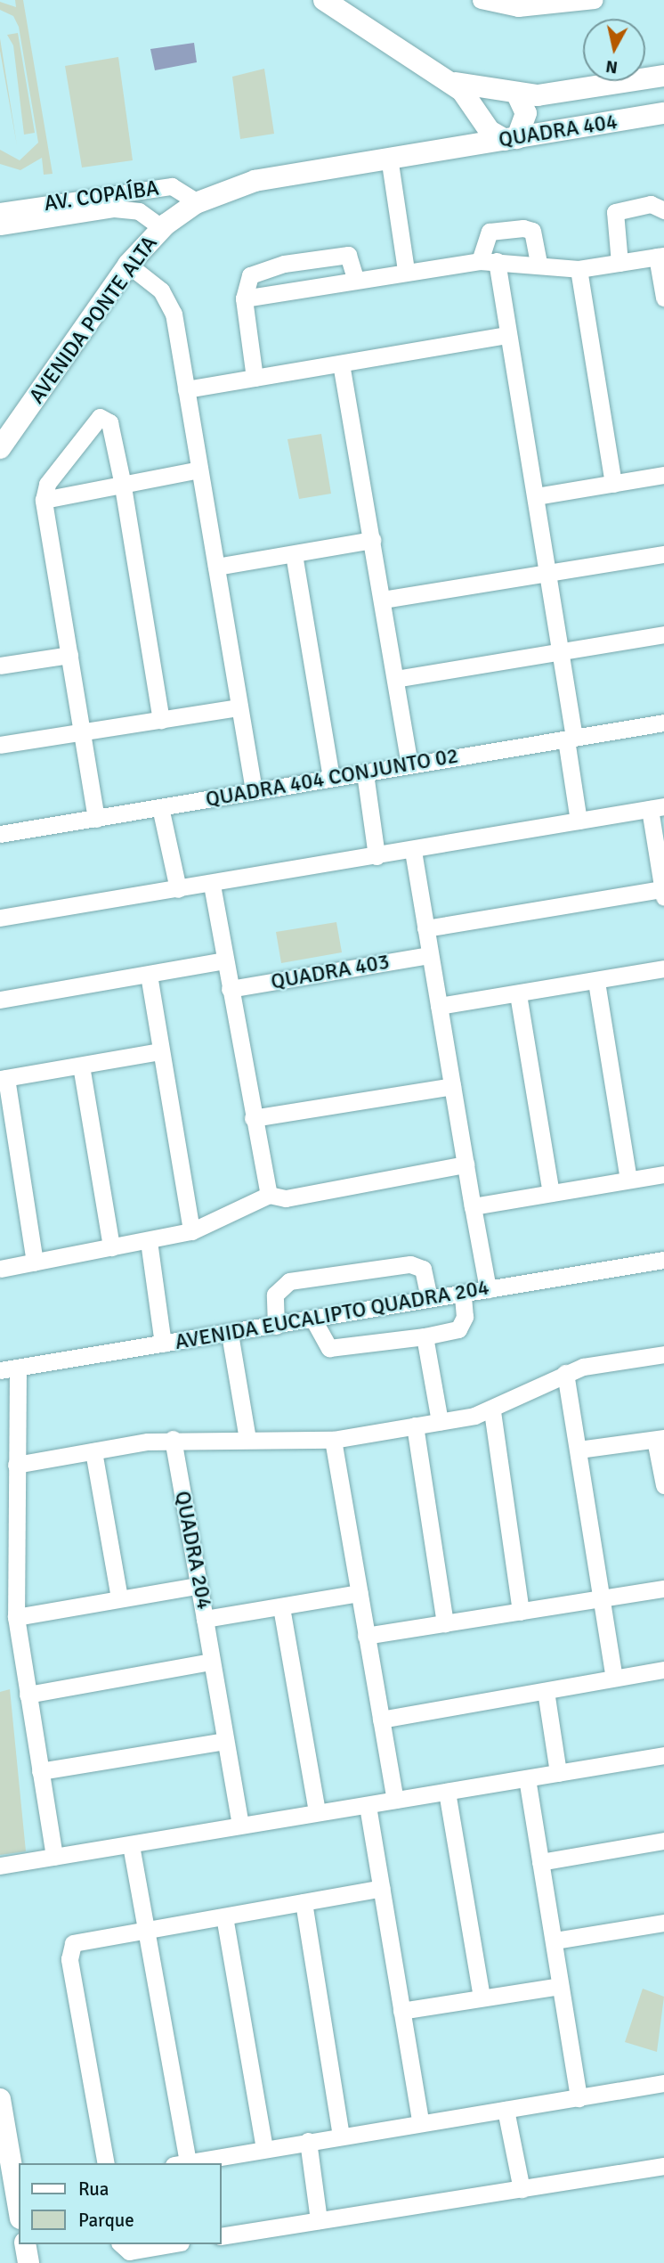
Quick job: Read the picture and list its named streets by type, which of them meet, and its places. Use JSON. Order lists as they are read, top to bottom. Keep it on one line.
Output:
{"streets":{"main road":["QUADRA 404","AVENIDA PONTE ALTA"],"street":["AV. COPAÍBA","QUADRA 404 CONJUNTO 02","QUADRA 403","AVENIDA EUCALIPTO QUADRA 204","QUADRA 204"]},"crossings":[["QUADRA 404","AVENIDA PONTE ALTA"],["AV. COPAÍBA","AVENIDA PONTE ALTA"]],"legend":["Rua","Parque"],"north":"bottom"}
